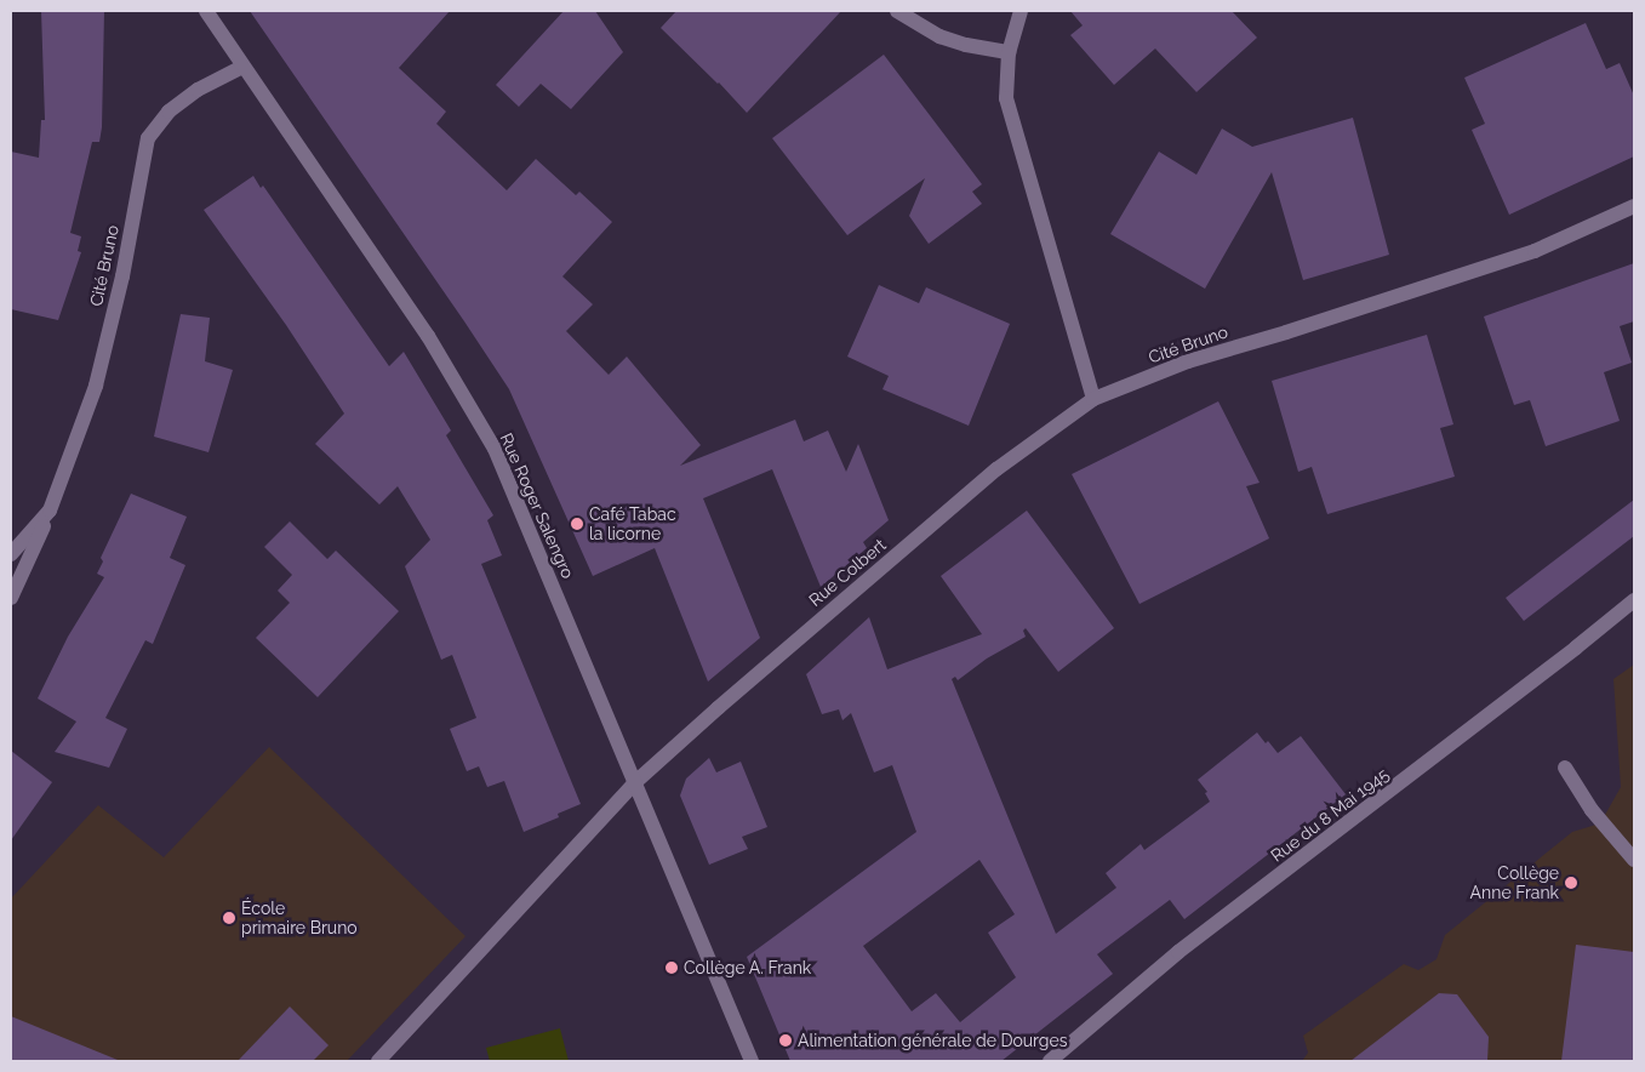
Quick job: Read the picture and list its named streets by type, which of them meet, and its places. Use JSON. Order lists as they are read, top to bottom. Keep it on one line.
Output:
{"streets":{"street":["Cité Bruno","Rue Roger Salengro","Rue Colbert","Rue du 8 Mai 1945"]},"crossings":[["Cité Bruno","Rue Roger Salengro"],["Cité Bruno","Rue Colbert"],["Rue Roger Salengro","Rue Colbert"]],"places":["Café Tabac la licorne","Collège Anne Frank","École primaire Bruno","Collège A. Frank","Alimentation générale de Dourges"]}
